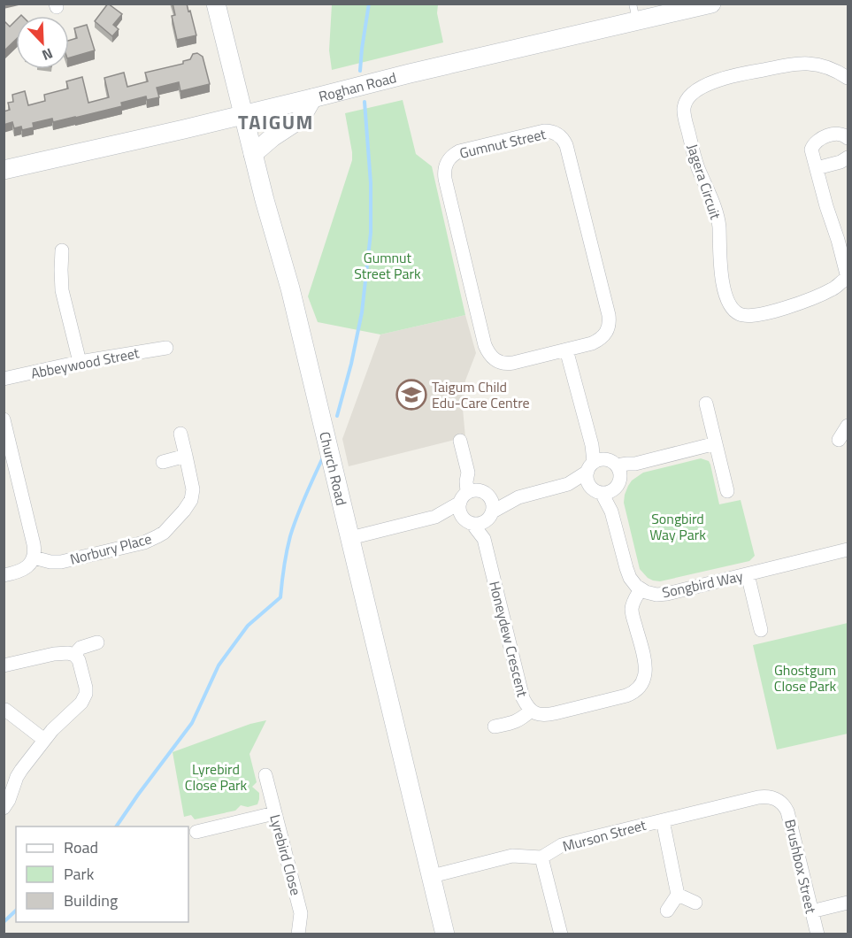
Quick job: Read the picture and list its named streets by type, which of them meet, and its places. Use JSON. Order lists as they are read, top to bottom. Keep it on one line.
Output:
{"streets":{"street":["Roghan Road","Gumnut Street","Jagera Circuit","Abbeywood Street","Church Road","Norbury Place","Songbird Way","Honeydew Crescent","Murson Street","Lyrebird Close","Brushbox Street"]},"crossings":[["Roghan Road","Church Road"],["Songbird Way","Honeydew Crescent"],["Murson Street","Brushbox Street"]],"districts":["TAIGUM"],"parks":["Gumnut Street Park","Songbird Way Park","Ghostgum Close Park","Lyrebird Close Park"],"places":{"school or university":["Taigum Child Edu-Care Centre"]},"legend":["Road","Park","Building"],"north":"bottom right"}
